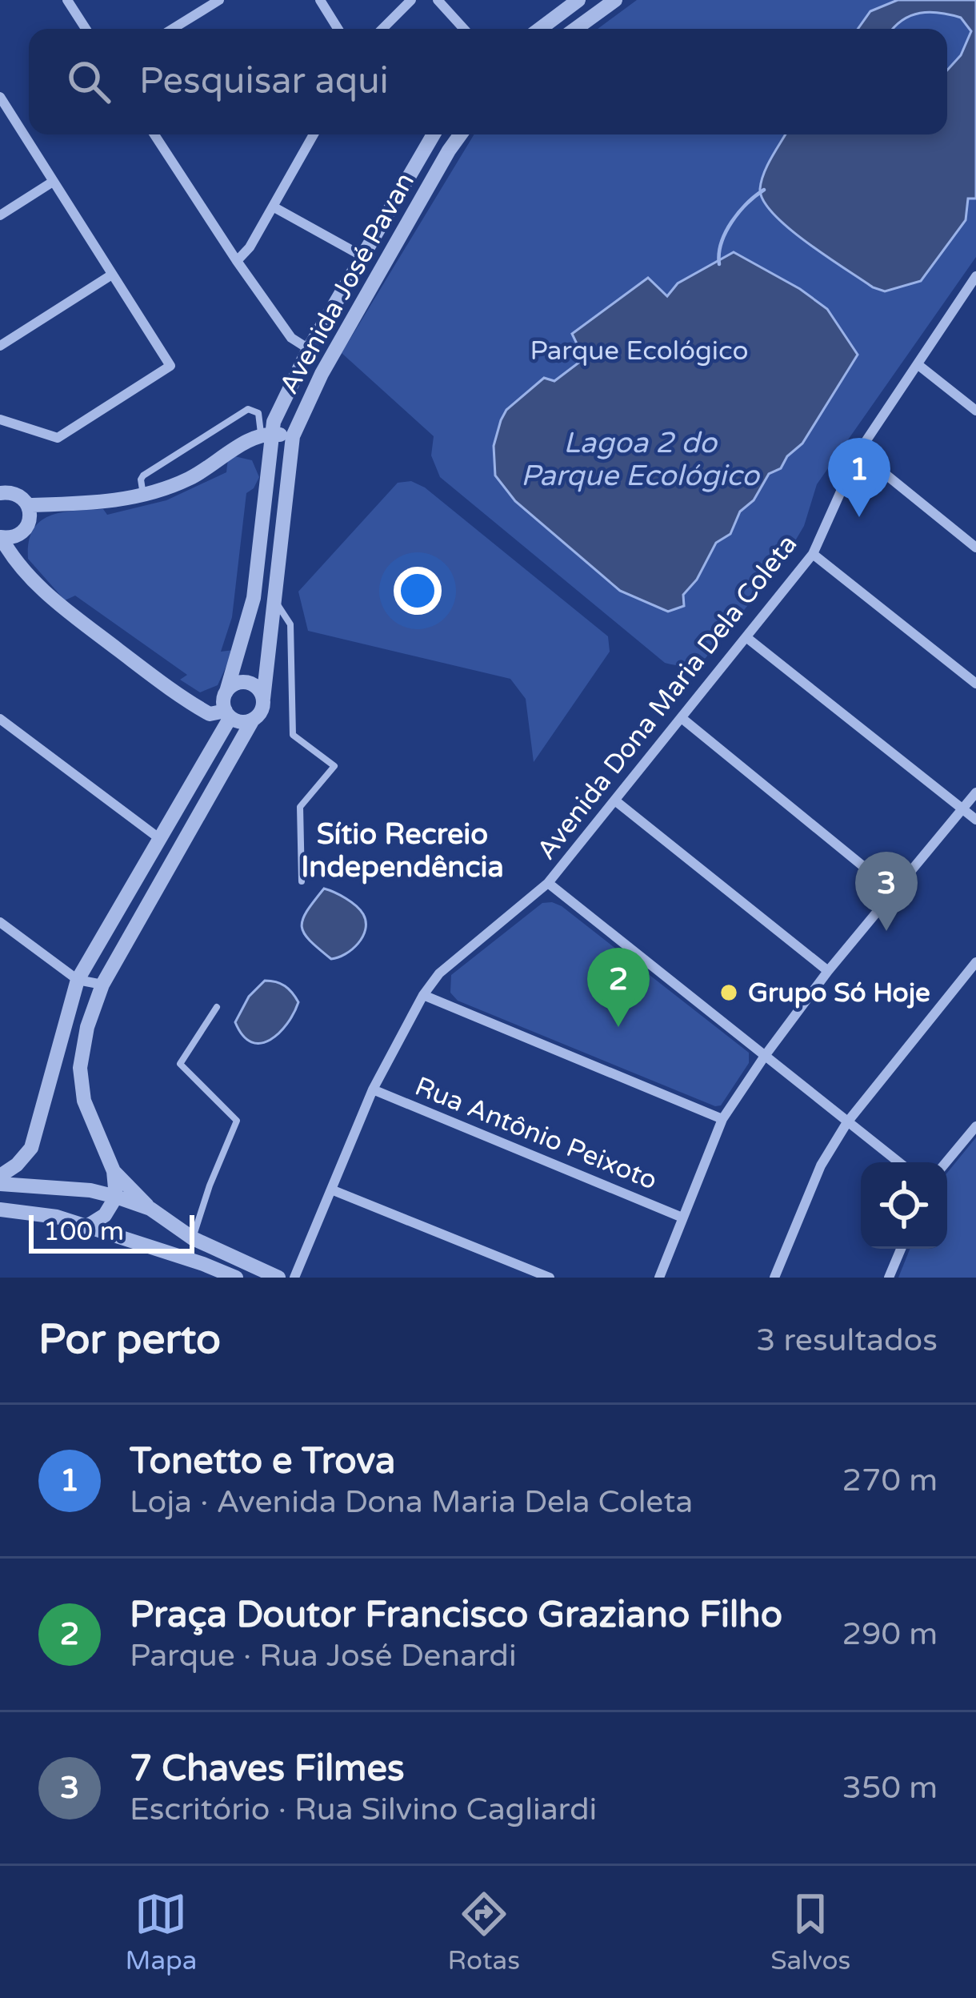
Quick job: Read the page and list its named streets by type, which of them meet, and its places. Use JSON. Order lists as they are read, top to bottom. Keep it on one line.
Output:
{"streets":{"street":["Avenida José Pavan","Avenida Dona Maria Dela Coleta","Rua Antônio Peixoto"]},"crossings":[["Avenida Dona Maria Dela Coleta","Rua Antônio Peixoto"]],"districts":["Sítio Recreio Independência"],"water":["Lagoa 2 do Parque Ecológico"],"parks":["Parque Ecológico"],"places":["Grupo Só Hoje"],"scale_bar":"100 m","page":{"search":"Pesquisar aqui","pins":["1","3","2"],"scale":"100 m","heading":["Por perto","3 resultados"],"list":[{"mark":"1","name":"Tonetto e Trova","note":"Loja · Avenida Dona Maria Dela Coleta","value":"270 m"},{"mark":"2","name":"Praça Doutor Francisco Graziano Filho","note":"Parque · Rua José Denardi","value":"290 m"},{"mark":"3","name":"7 Chaves Filmes","note":"Escritório · Rua Silvino Cagliardi","value":"350 m"}],"nav":["Mapa","Rotas","Salvos"]}}
